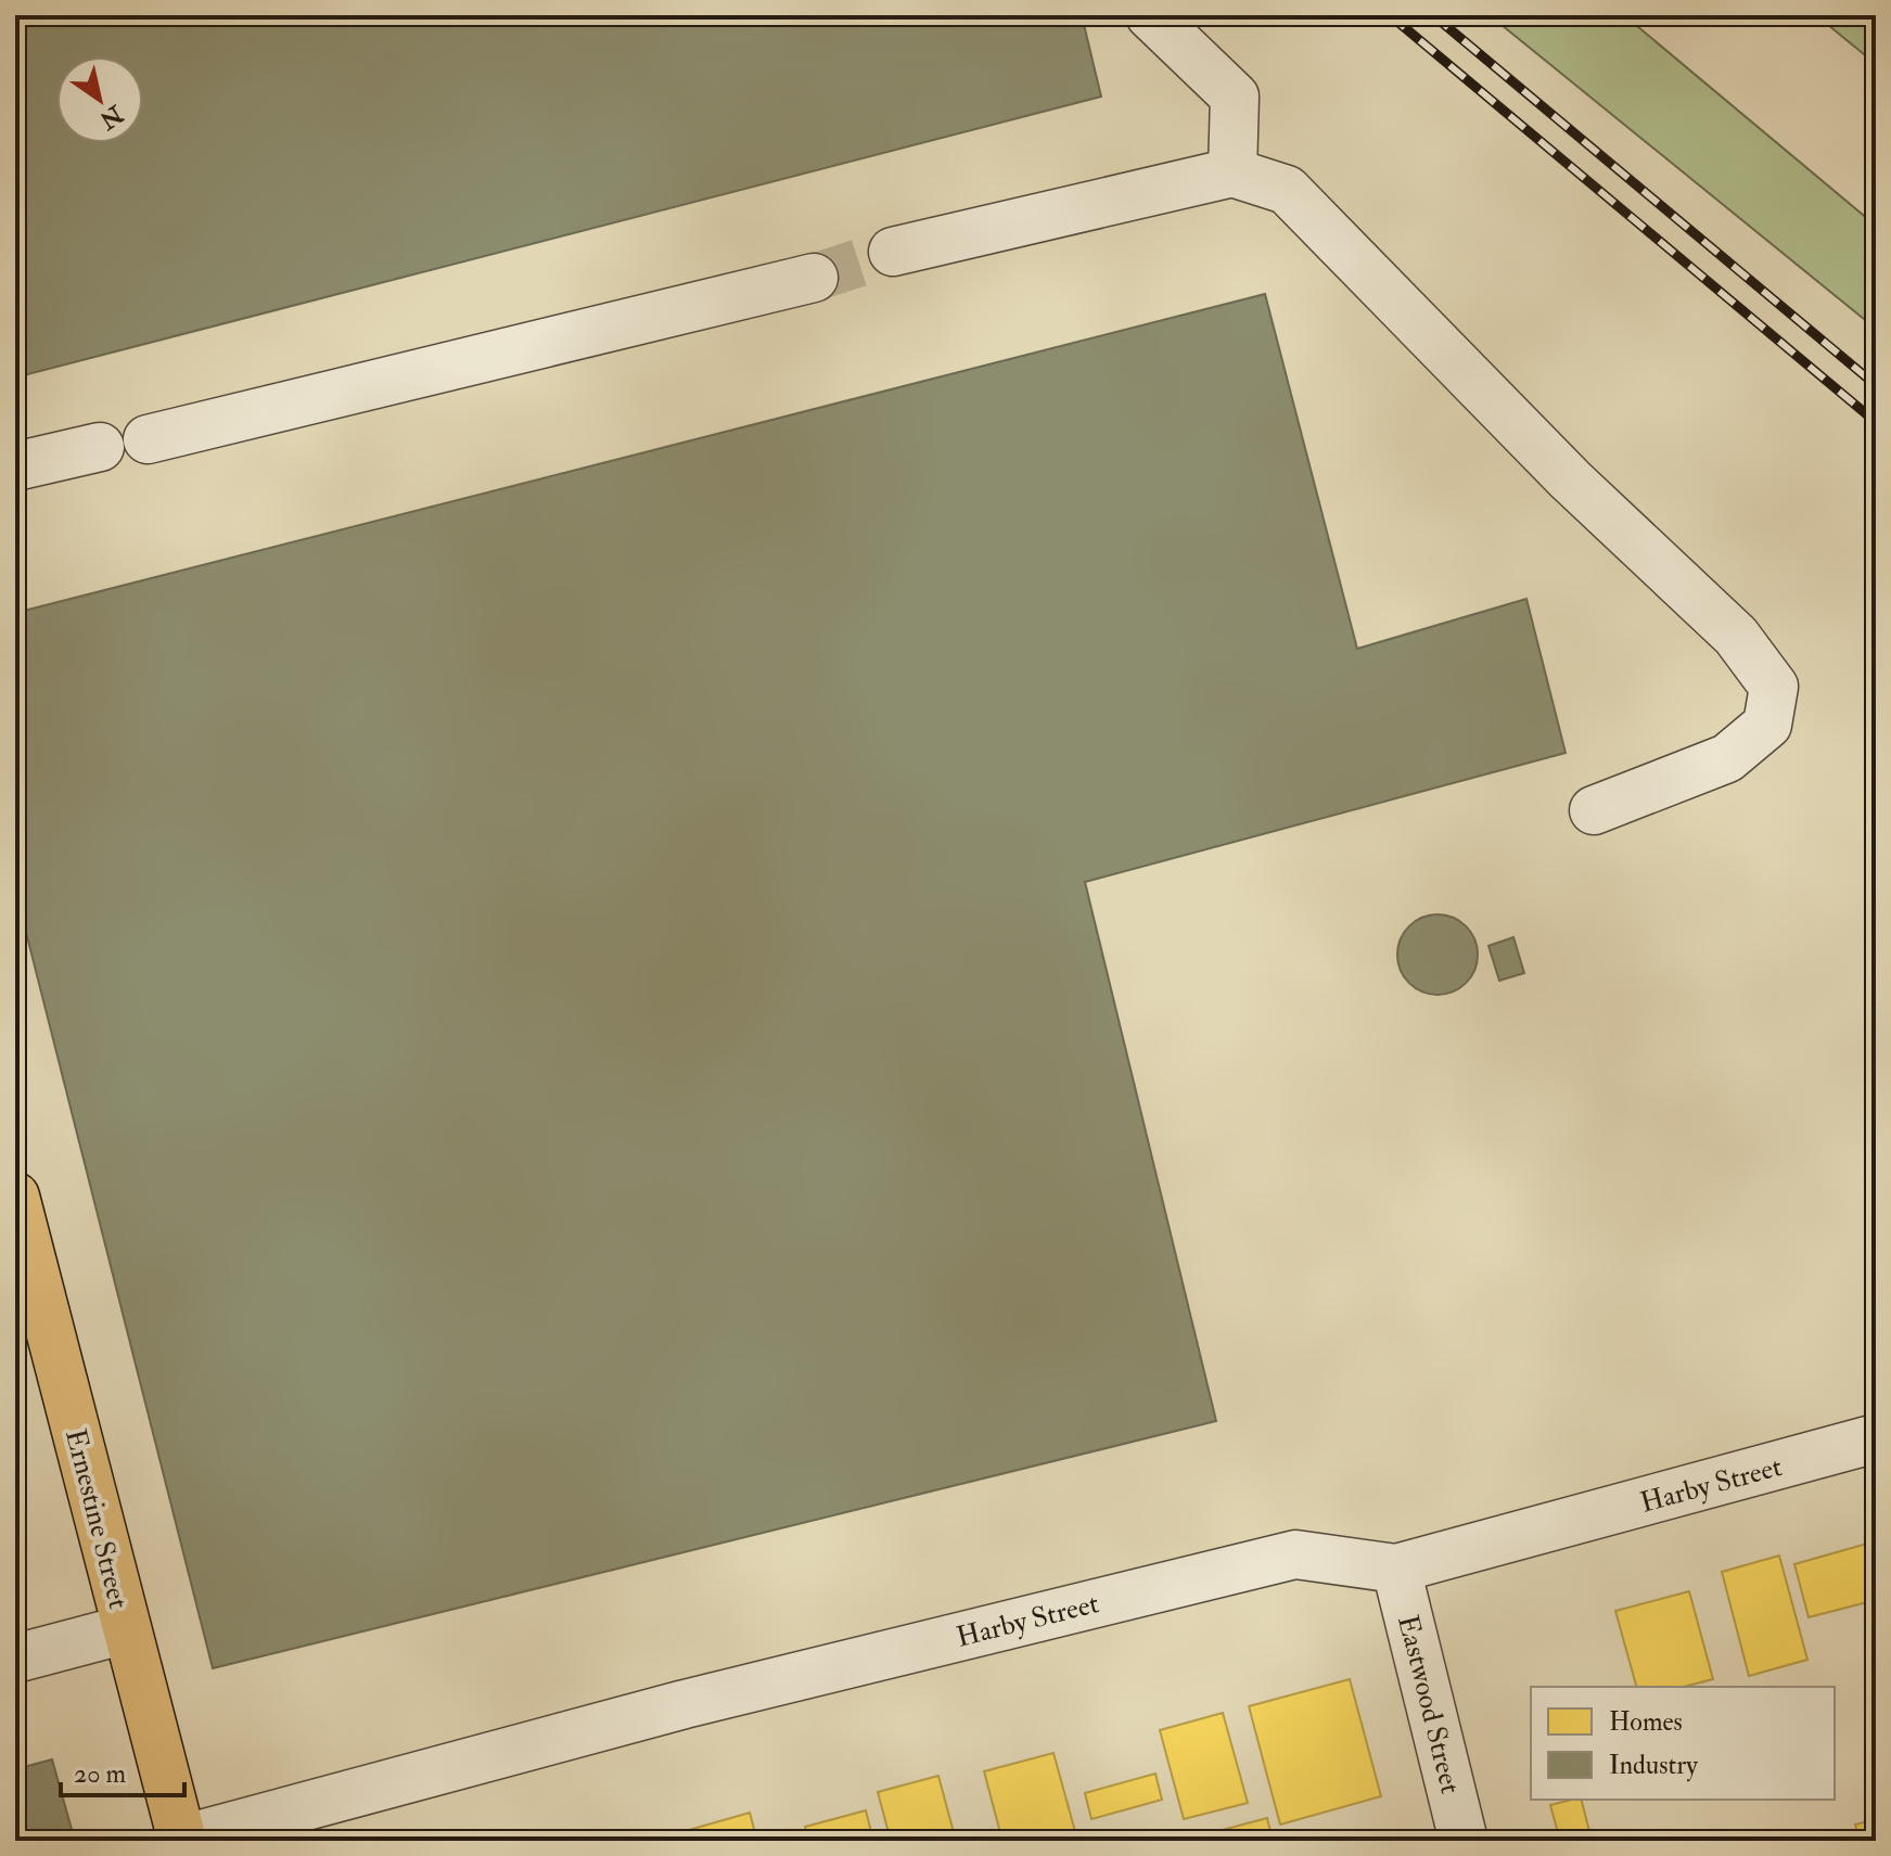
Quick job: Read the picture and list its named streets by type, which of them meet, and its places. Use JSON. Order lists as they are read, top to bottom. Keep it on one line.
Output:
{"streets":{"main road":["Ernestine Street"],"street":["Harby Street","Eastwood Street"]},"crossings":[["Harby Street","Ernestine Street"],["Harby Street","Eastwood Street"]],"legend":["Homes","Industry"],"scale_bar":"20 m","north":"bottom right"}
